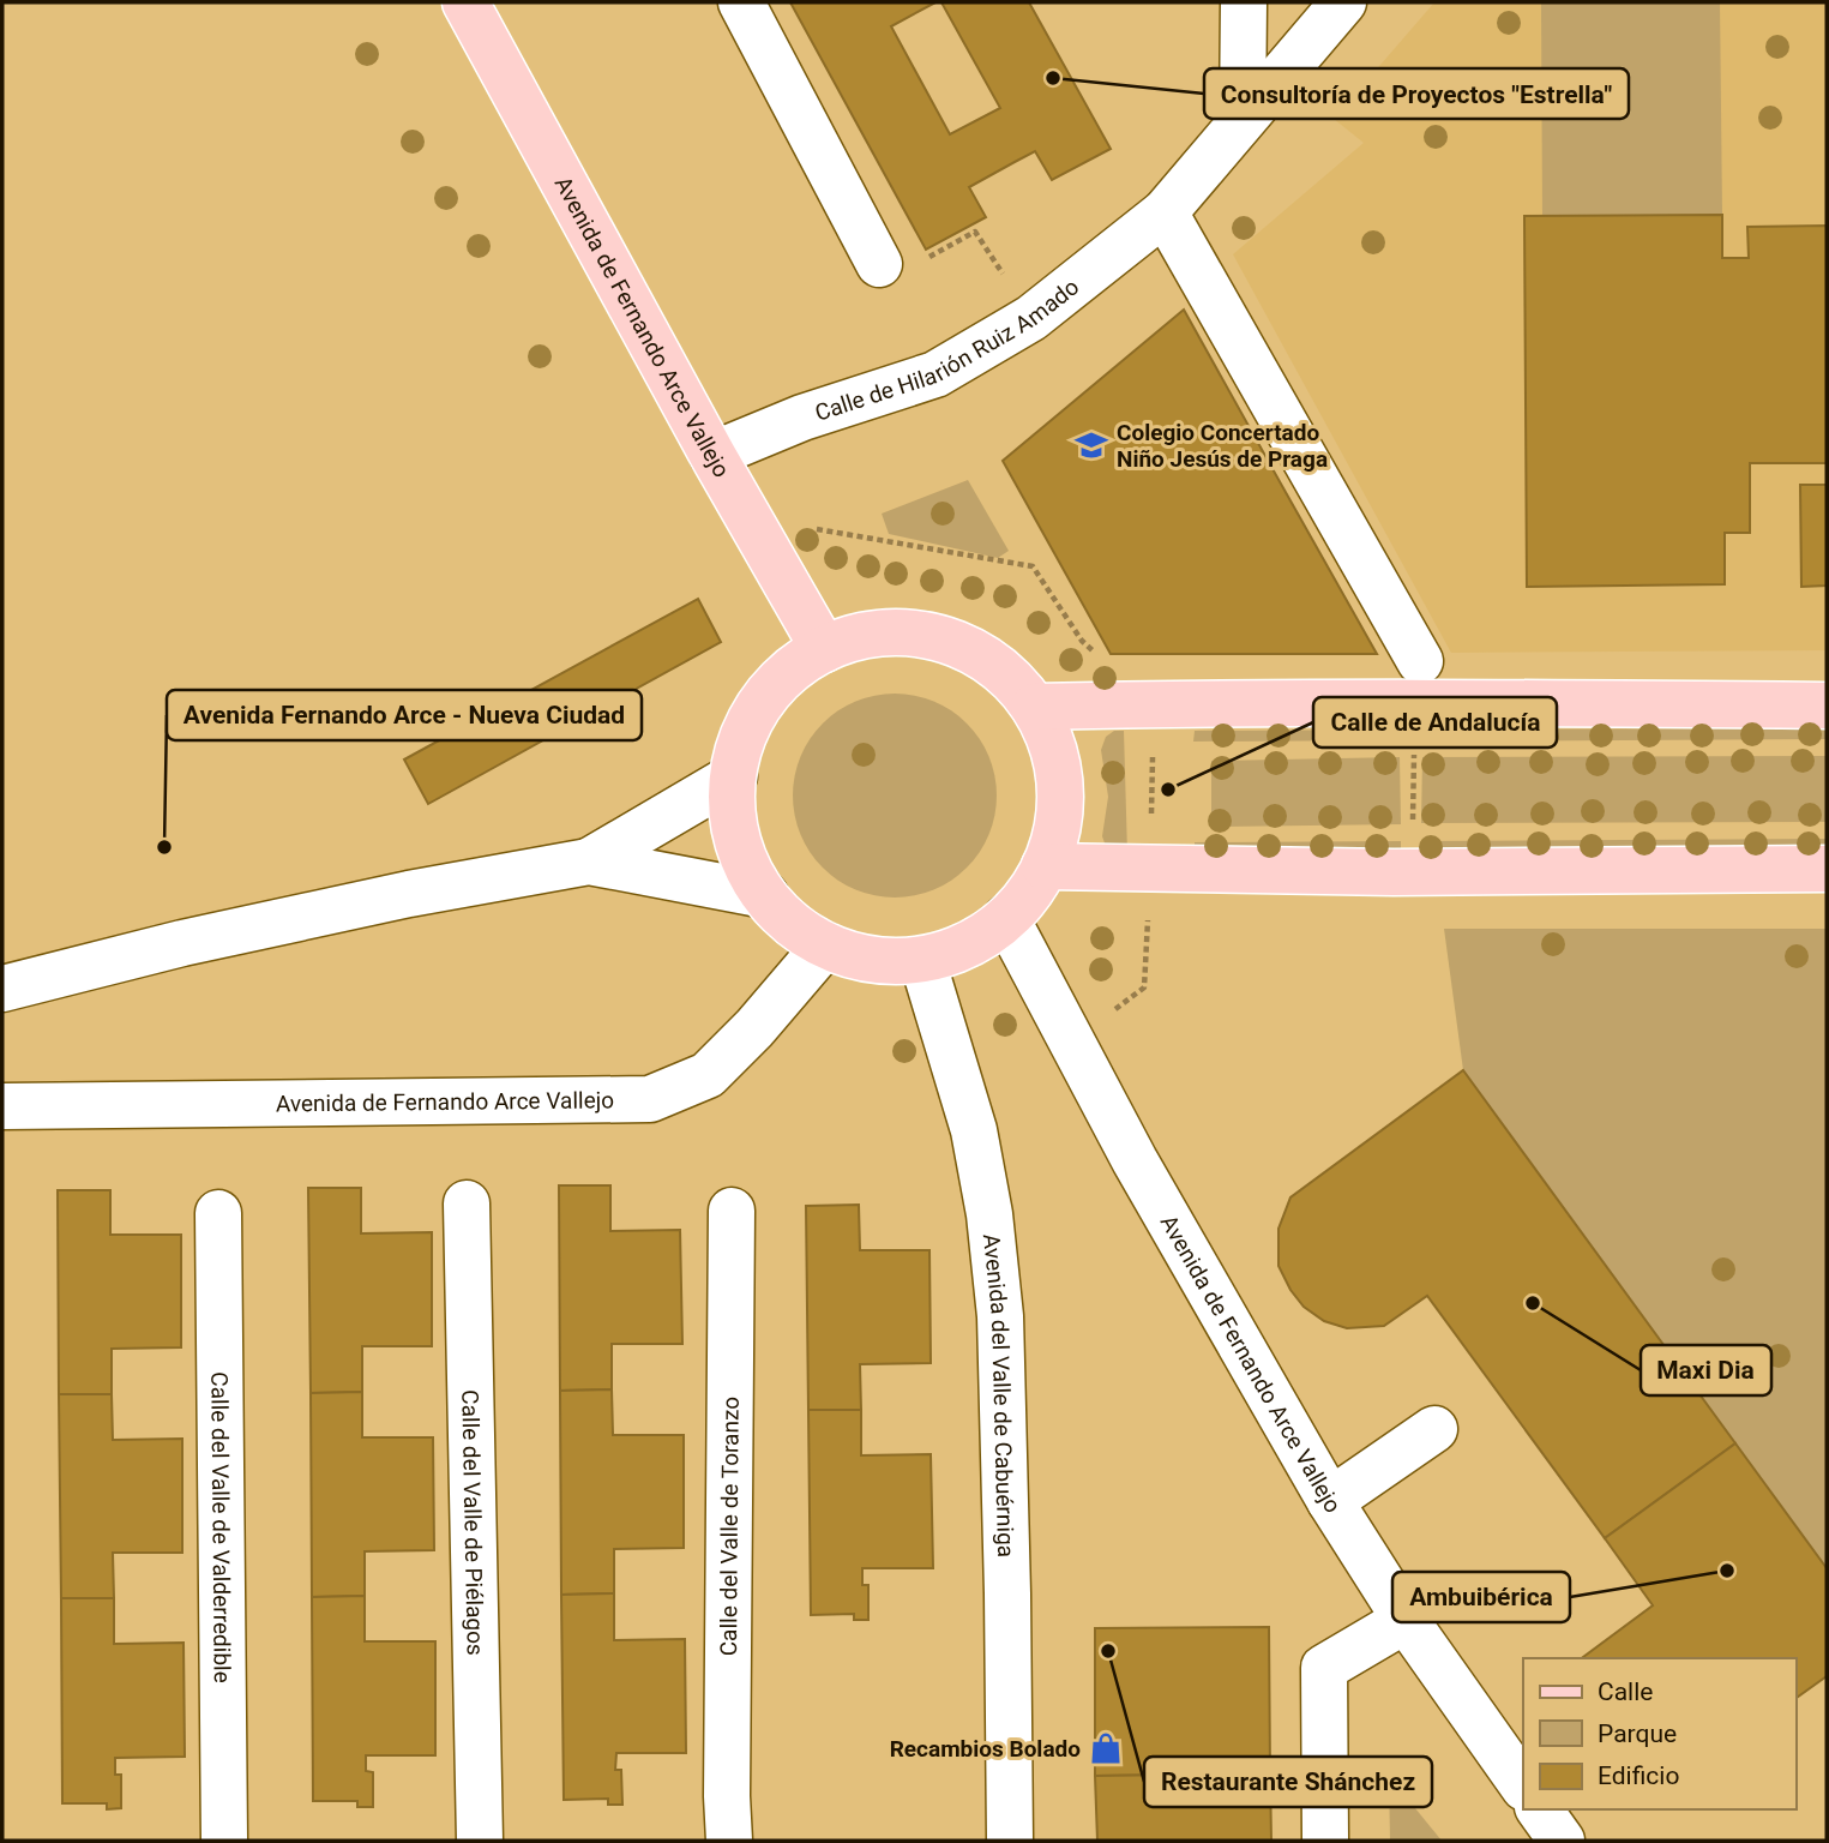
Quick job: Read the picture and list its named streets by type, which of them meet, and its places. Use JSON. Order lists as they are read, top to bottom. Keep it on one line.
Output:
{"streets":{"main road":["Avenida de Fernando Arce Vallejo"],"street":["Calle de Hilarión Ruiz Amado","Avenida del Valle de Cabuérniga","Calle del Valle de Piélagos","Calle del Valle de Toranzo","Calle del Valle de Valderredible"]},"crossings":[["Avenida de Fernando Arce Vallejo","Calle de Hilarión Ruiz Amado"]],"places":{"other":["Consultoría de Proyectos \"Estrella\"","Calle de Andalucía","Avenida Fernando Arce - Nueva Ciudad","Maxi Dia","Ambuibérica","Restaurante Shánchez"],"school or university":["Colegio Concertado Niño Jesús de Praga"],"shop":["Recambios Bolado"]},"legend":["Calle","Parque","Edificio"]}
